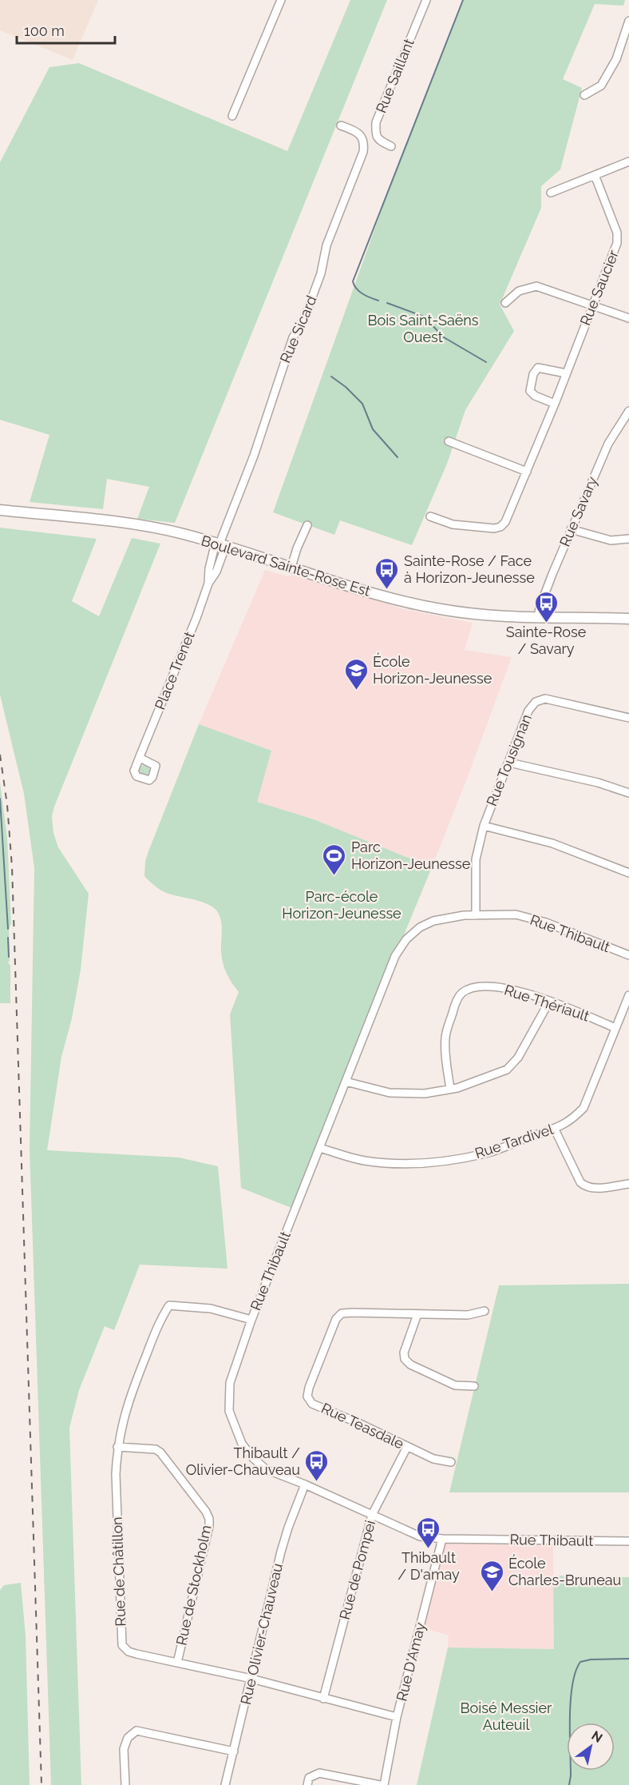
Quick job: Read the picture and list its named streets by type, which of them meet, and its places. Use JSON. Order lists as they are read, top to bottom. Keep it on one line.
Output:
{"streets":{"street":["Rue Saillant","Rue Saucier","Rue Sicard","Rue Savary","Boulevard Sainte-Rose Est","Place Trenet","Rue Tousignan","Rue Thibault","Rue Thériault","Rue Tardivel","Rue Teasdale","Rue de Pompei","Rue de Châtillon","Rue de Stockholm","Rue Olivier-Chauveau","Rue D'Amay"]},"crossings":[["Rue Sicard","Boulevard Sainte-Rose Est"],["Rue Sicard","Place Trenet"],["Rue Savary","Boulevard Sainte-Rose Est"],["Boulevard Sainte-Rose Est","Place Trenet"],["Rue Tousignan","Rue Thibault"],["Rue Thibault","Rue Tardivel"],["Rue Thibault","Rue de Pompei"],["Rue Thibault","Rue de Châtillon"],["Rue Thibault","Rue Olivier-Chauveau"],["Rue Thibault","Rue D'Amay"],["Rue Thériault","Rue Tardivel"],["Rue Teasdale","Rue de Pompei"],["Rue de Pompei","Rue de Châtillon"],["Rue de Châtillon","Rue de Stockholm"],["Rue de Châtillon","Rue Olivier-Chauveau"],["Rue de Châtillon","Rue D'Amay"]],"parks":["Bois Saint-Saëns Ouest","Parc-école Horizon-Jeunesse","Boisé Messier Auteuil"],"places":{"bus stop":["Sainte-Rose / Face à Horizon-Jeunesse","Sainte-Rose / Savary","Thibault / Olivier-Chauveau","Thibault / D'amay"],"school or university":["École Horizon-Jeunesse","École Charles-Bruneau"],"sports":["Parc Horizon-Jeunesse"]},"scale_bar":"100 m","north":"top right"}
